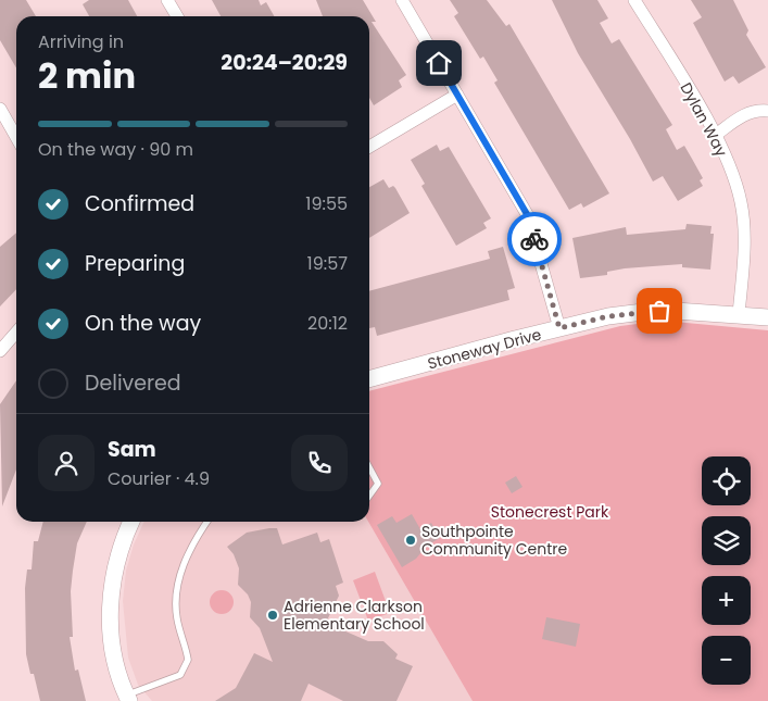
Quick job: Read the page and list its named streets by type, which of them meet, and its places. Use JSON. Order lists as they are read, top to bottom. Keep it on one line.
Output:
{"streets":{"street":["Dylan Way","Stoneway Drive"]},"crossings":[["Dylan Way","Stoneway Drive"]],"parks":["Stonecrest Park"],"places":["Southpointe Community Centre","Adrienne Clarkson Elementary School"],"page":{"heading":["2 min","Arriving in","20:24–20:29"],"panel":["Sam","Courier · 4.9"],"bar":"On the way · 90 m","list":[["Confirmed","19:55"],["Preparing","19:57"],["On the way","20:12"],"Delivered"],"map_buttons":["+","−"]}}
